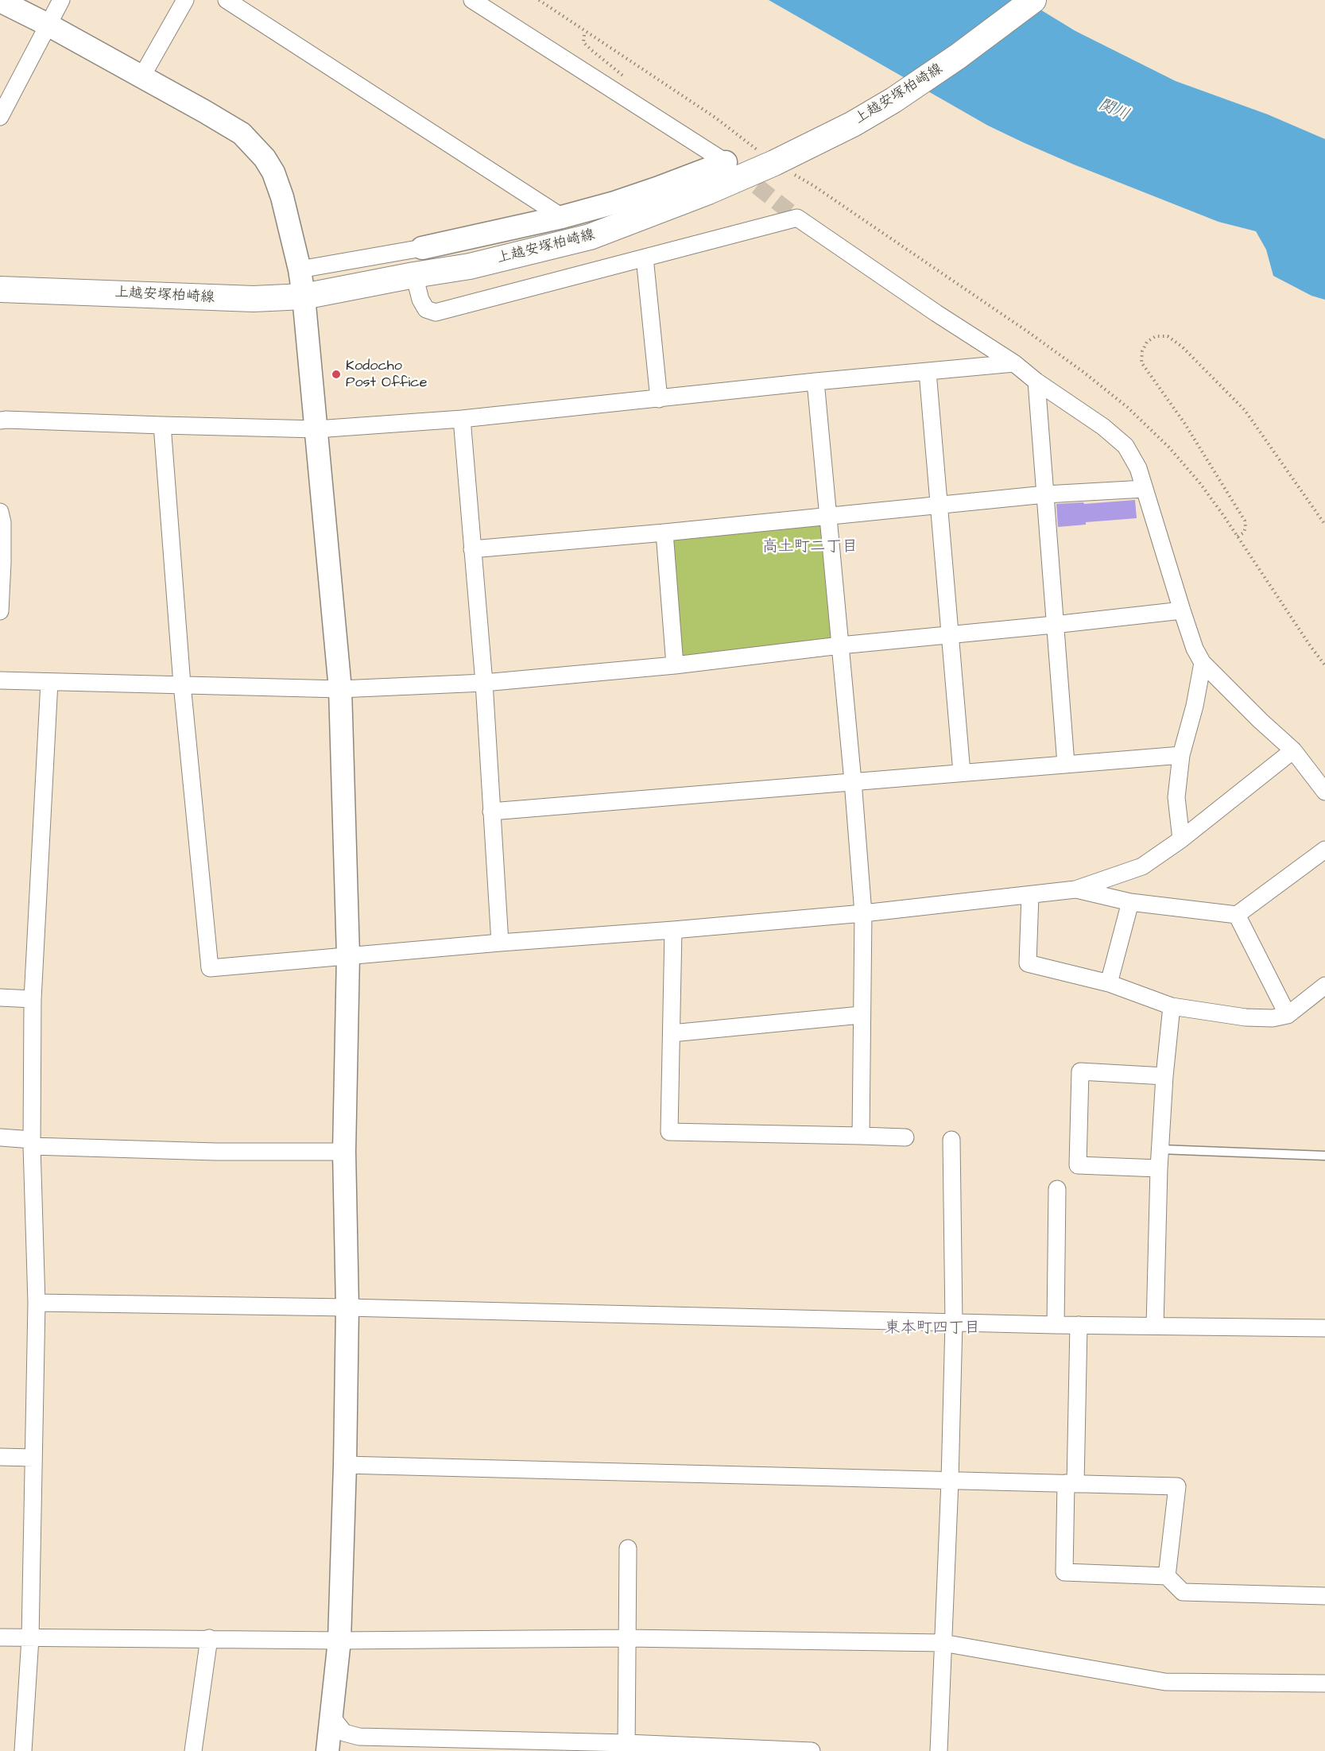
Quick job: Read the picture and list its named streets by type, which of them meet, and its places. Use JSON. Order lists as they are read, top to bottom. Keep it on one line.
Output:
{"streets":{"main road":["上越安塚柏崎線"]},"districts":["高土町二丁目","東本町四丁目"],"water":["関川"],"places":["Kodocho Post Office"]}
